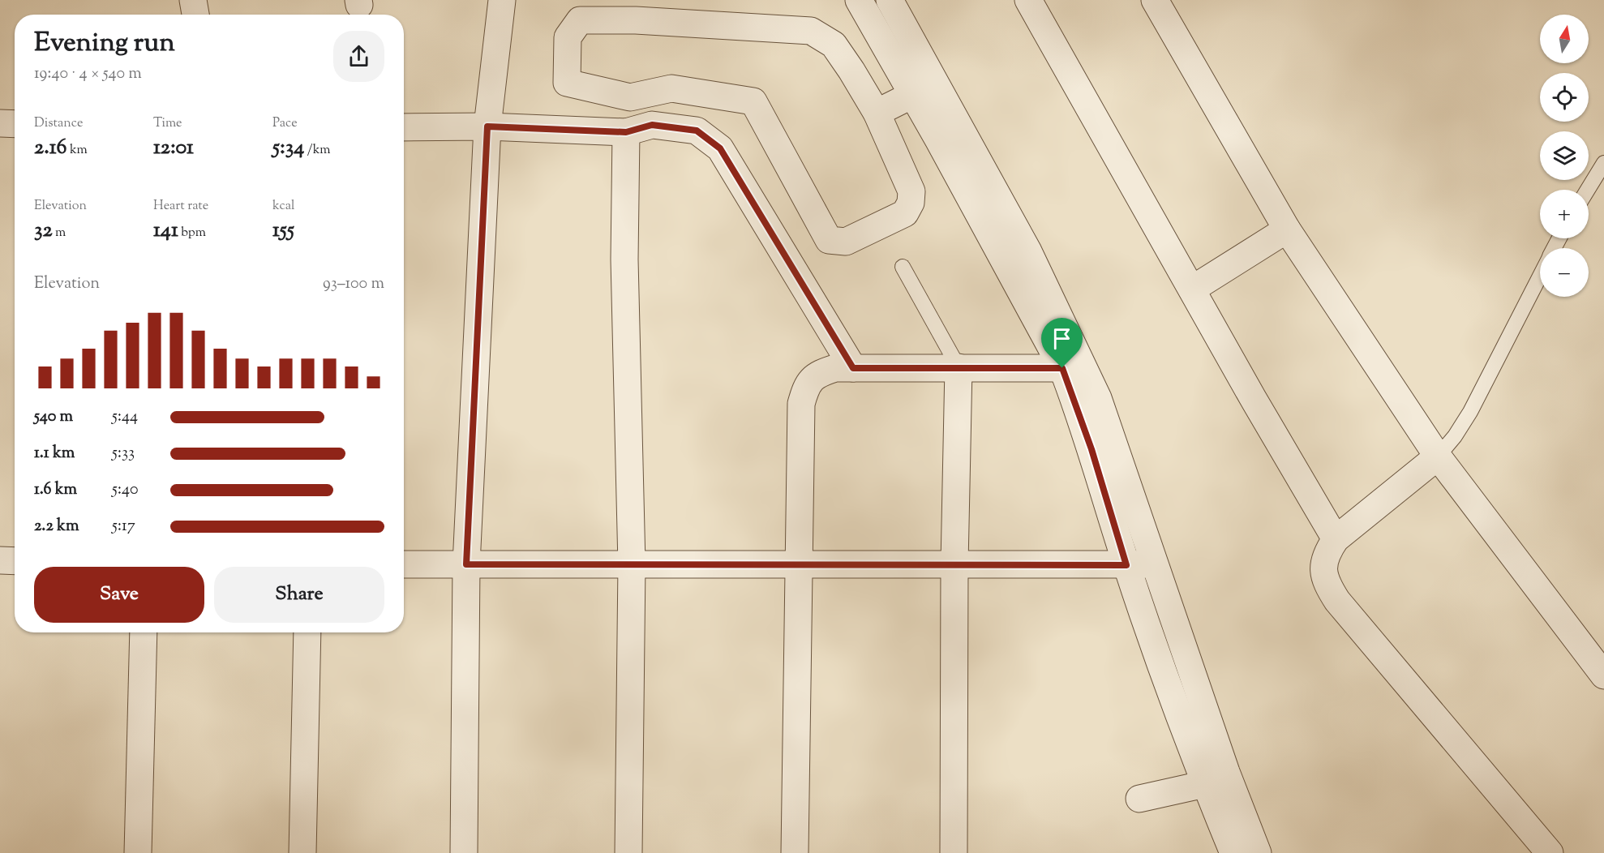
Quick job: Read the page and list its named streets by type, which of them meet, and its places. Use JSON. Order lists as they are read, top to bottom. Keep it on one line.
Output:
{"north":"top","page":{"map_buttons":["+","−"],"heading":["Evening run","19:40 · 4 × 540 m"],"stats":[["Distance","2.16 km"],["Time","12:01"],["Pace","5:34 /km"],["Elevation","32 m"],["Heart rate","141 bpm"],["kcal","155"]],"chart":["Elevation","93–100 m"],"list":[{"name":"540 m","note":"5:44"},{"name":"1.1 km","note":"5:33"},{"name":"1.6 km","note":"5:40"},{"name":"2.2 km","note":"5:17"}],"buttons":["Save","Share"]}}
